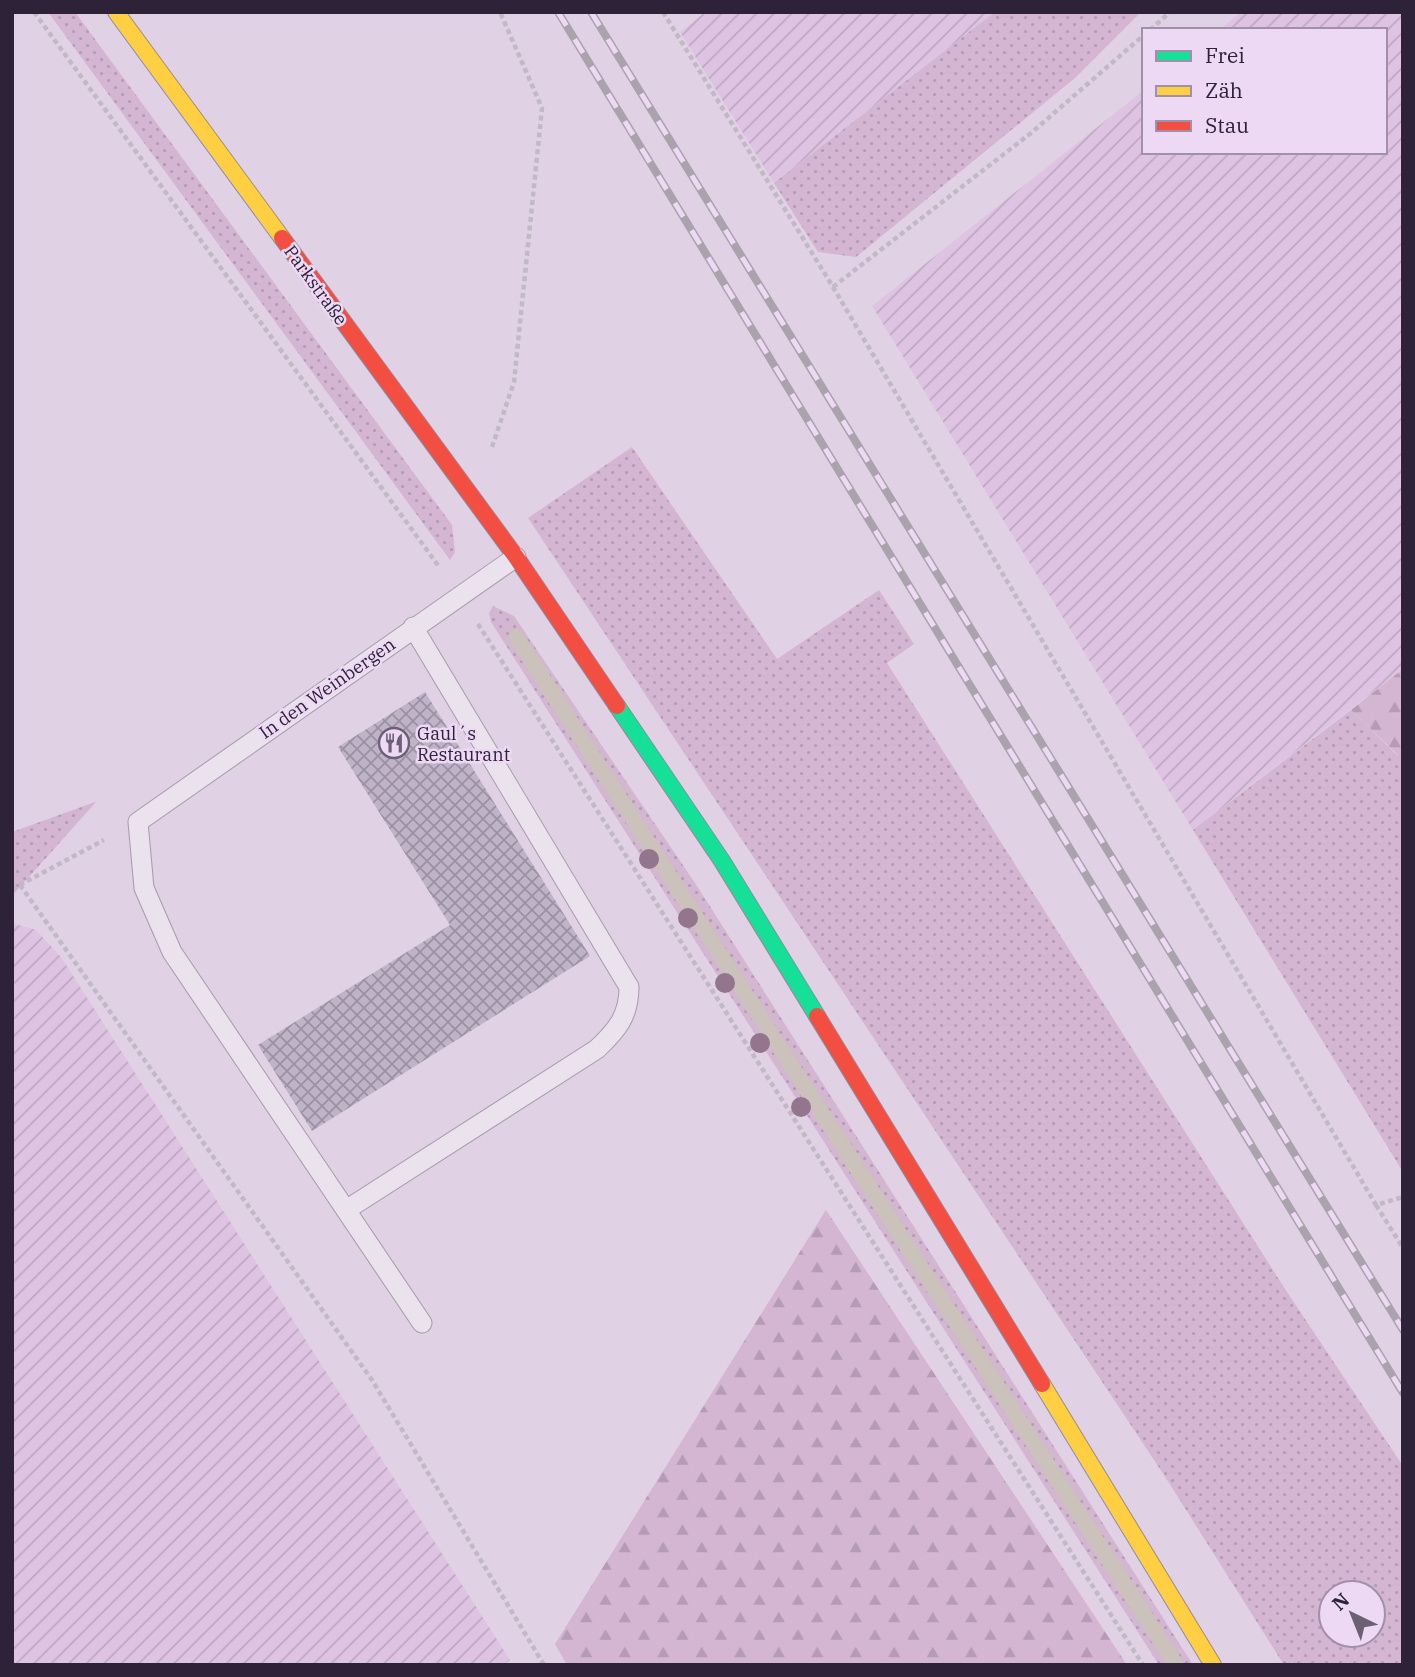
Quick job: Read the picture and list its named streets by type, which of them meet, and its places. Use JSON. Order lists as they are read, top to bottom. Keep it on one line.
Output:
{"streets":{"main road":["Parkstraße"],"lane":["In den Weinbergen"]},"crossings":[["Parkstraße","In den Weinbergen"]],"places":{"restaurant":["Gaul´s Restaurant"]},"legend":["Frei","Zäh","Stau"],"north":"top left"}
